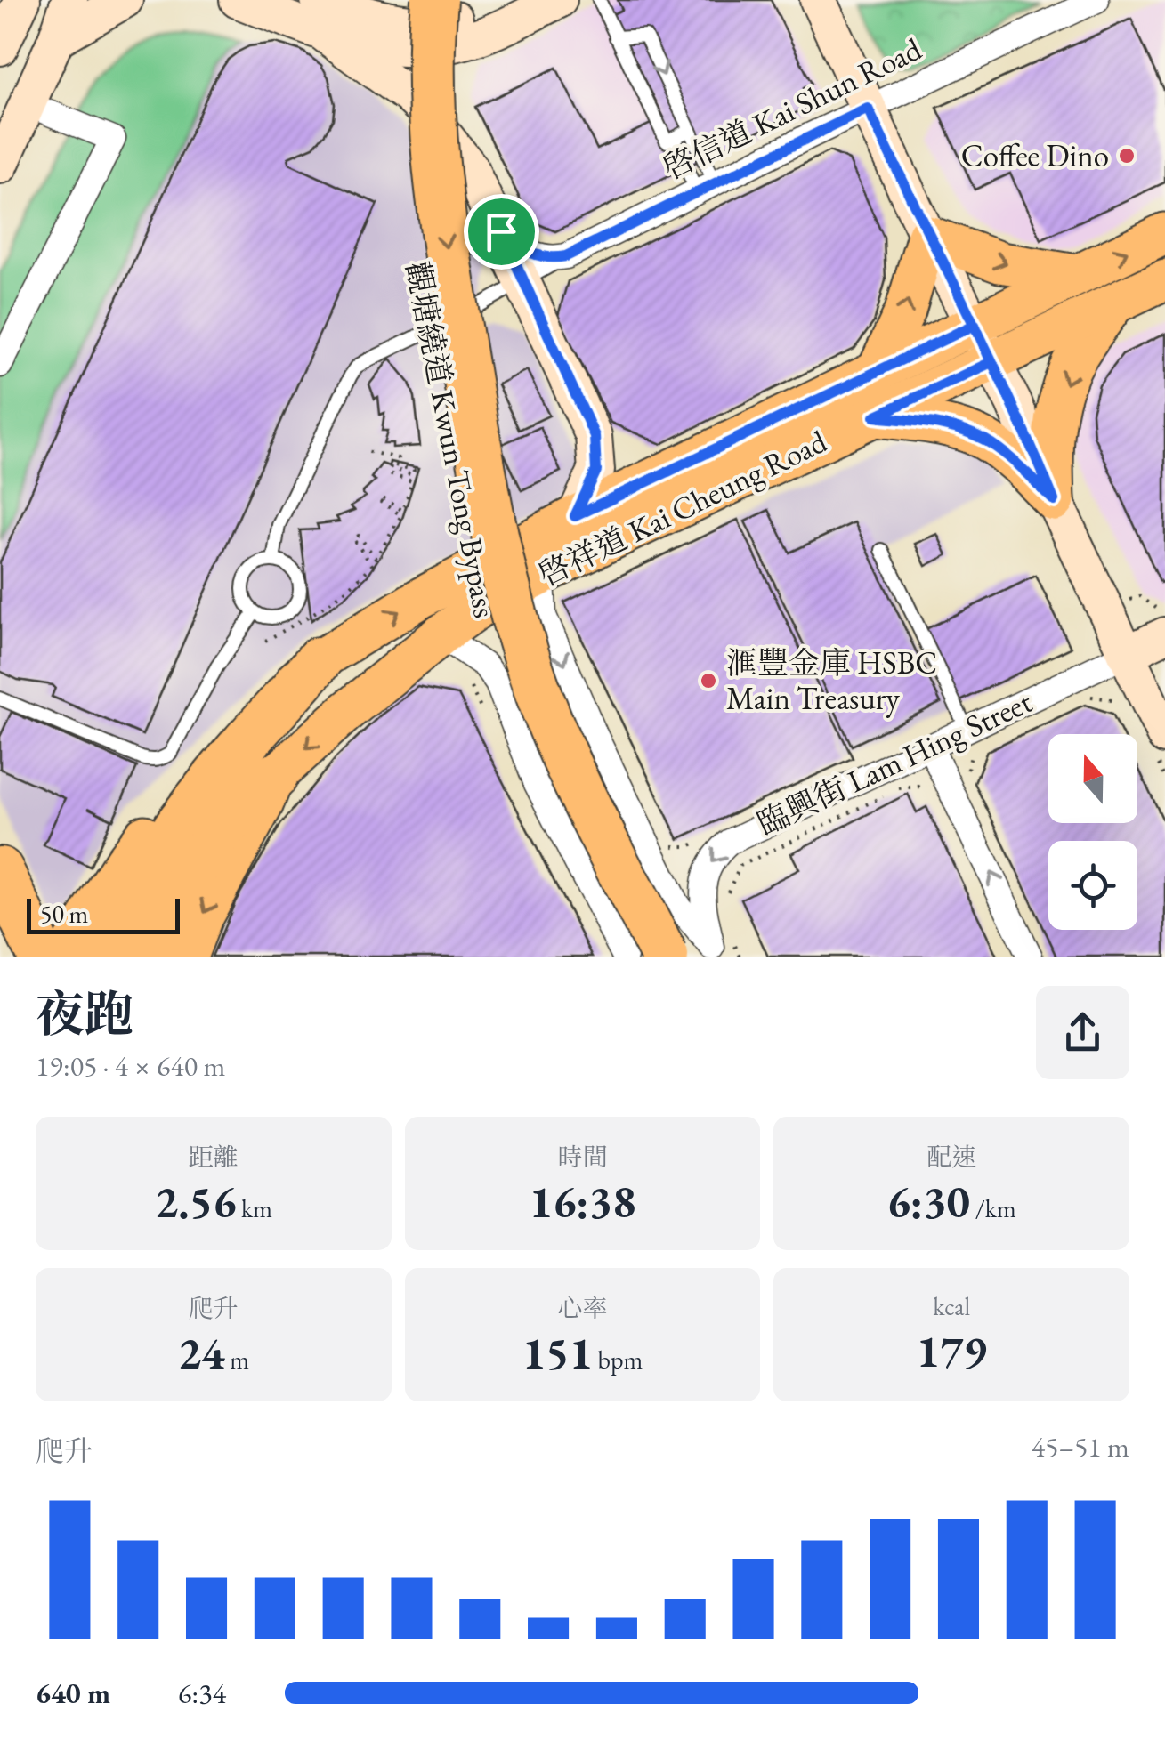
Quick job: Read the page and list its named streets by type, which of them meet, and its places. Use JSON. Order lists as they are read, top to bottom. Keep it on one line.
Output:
{"streets":{"highway":["觀塘繞道 Kwun Tong Bypass"],"main road":["啓祥道 Kai Cheung Road","臨興街 Lam Hing Street"],"street":["啓信道 Kai Shun Road"]},"one_way":["臨興街 Lam Hing Street"],"places":["Coffee Dino","滙豐金庫 HSBC Main Treasury"],"scale_bar":"50 m","north":"top","page":{"scale":"50 m","heading":["夜跑","19:05 · 4 × 640 m"],"stats":[["距離","2.56 km"],["時間","16:38"],["配速","6:30 /km"],["爬升","24 m"],["心率","151 bpm"],["kcal","179"]],"chart":["爬升","45–51 m"],"list":[{"name":"640 m","note":"6:34"}]}}
